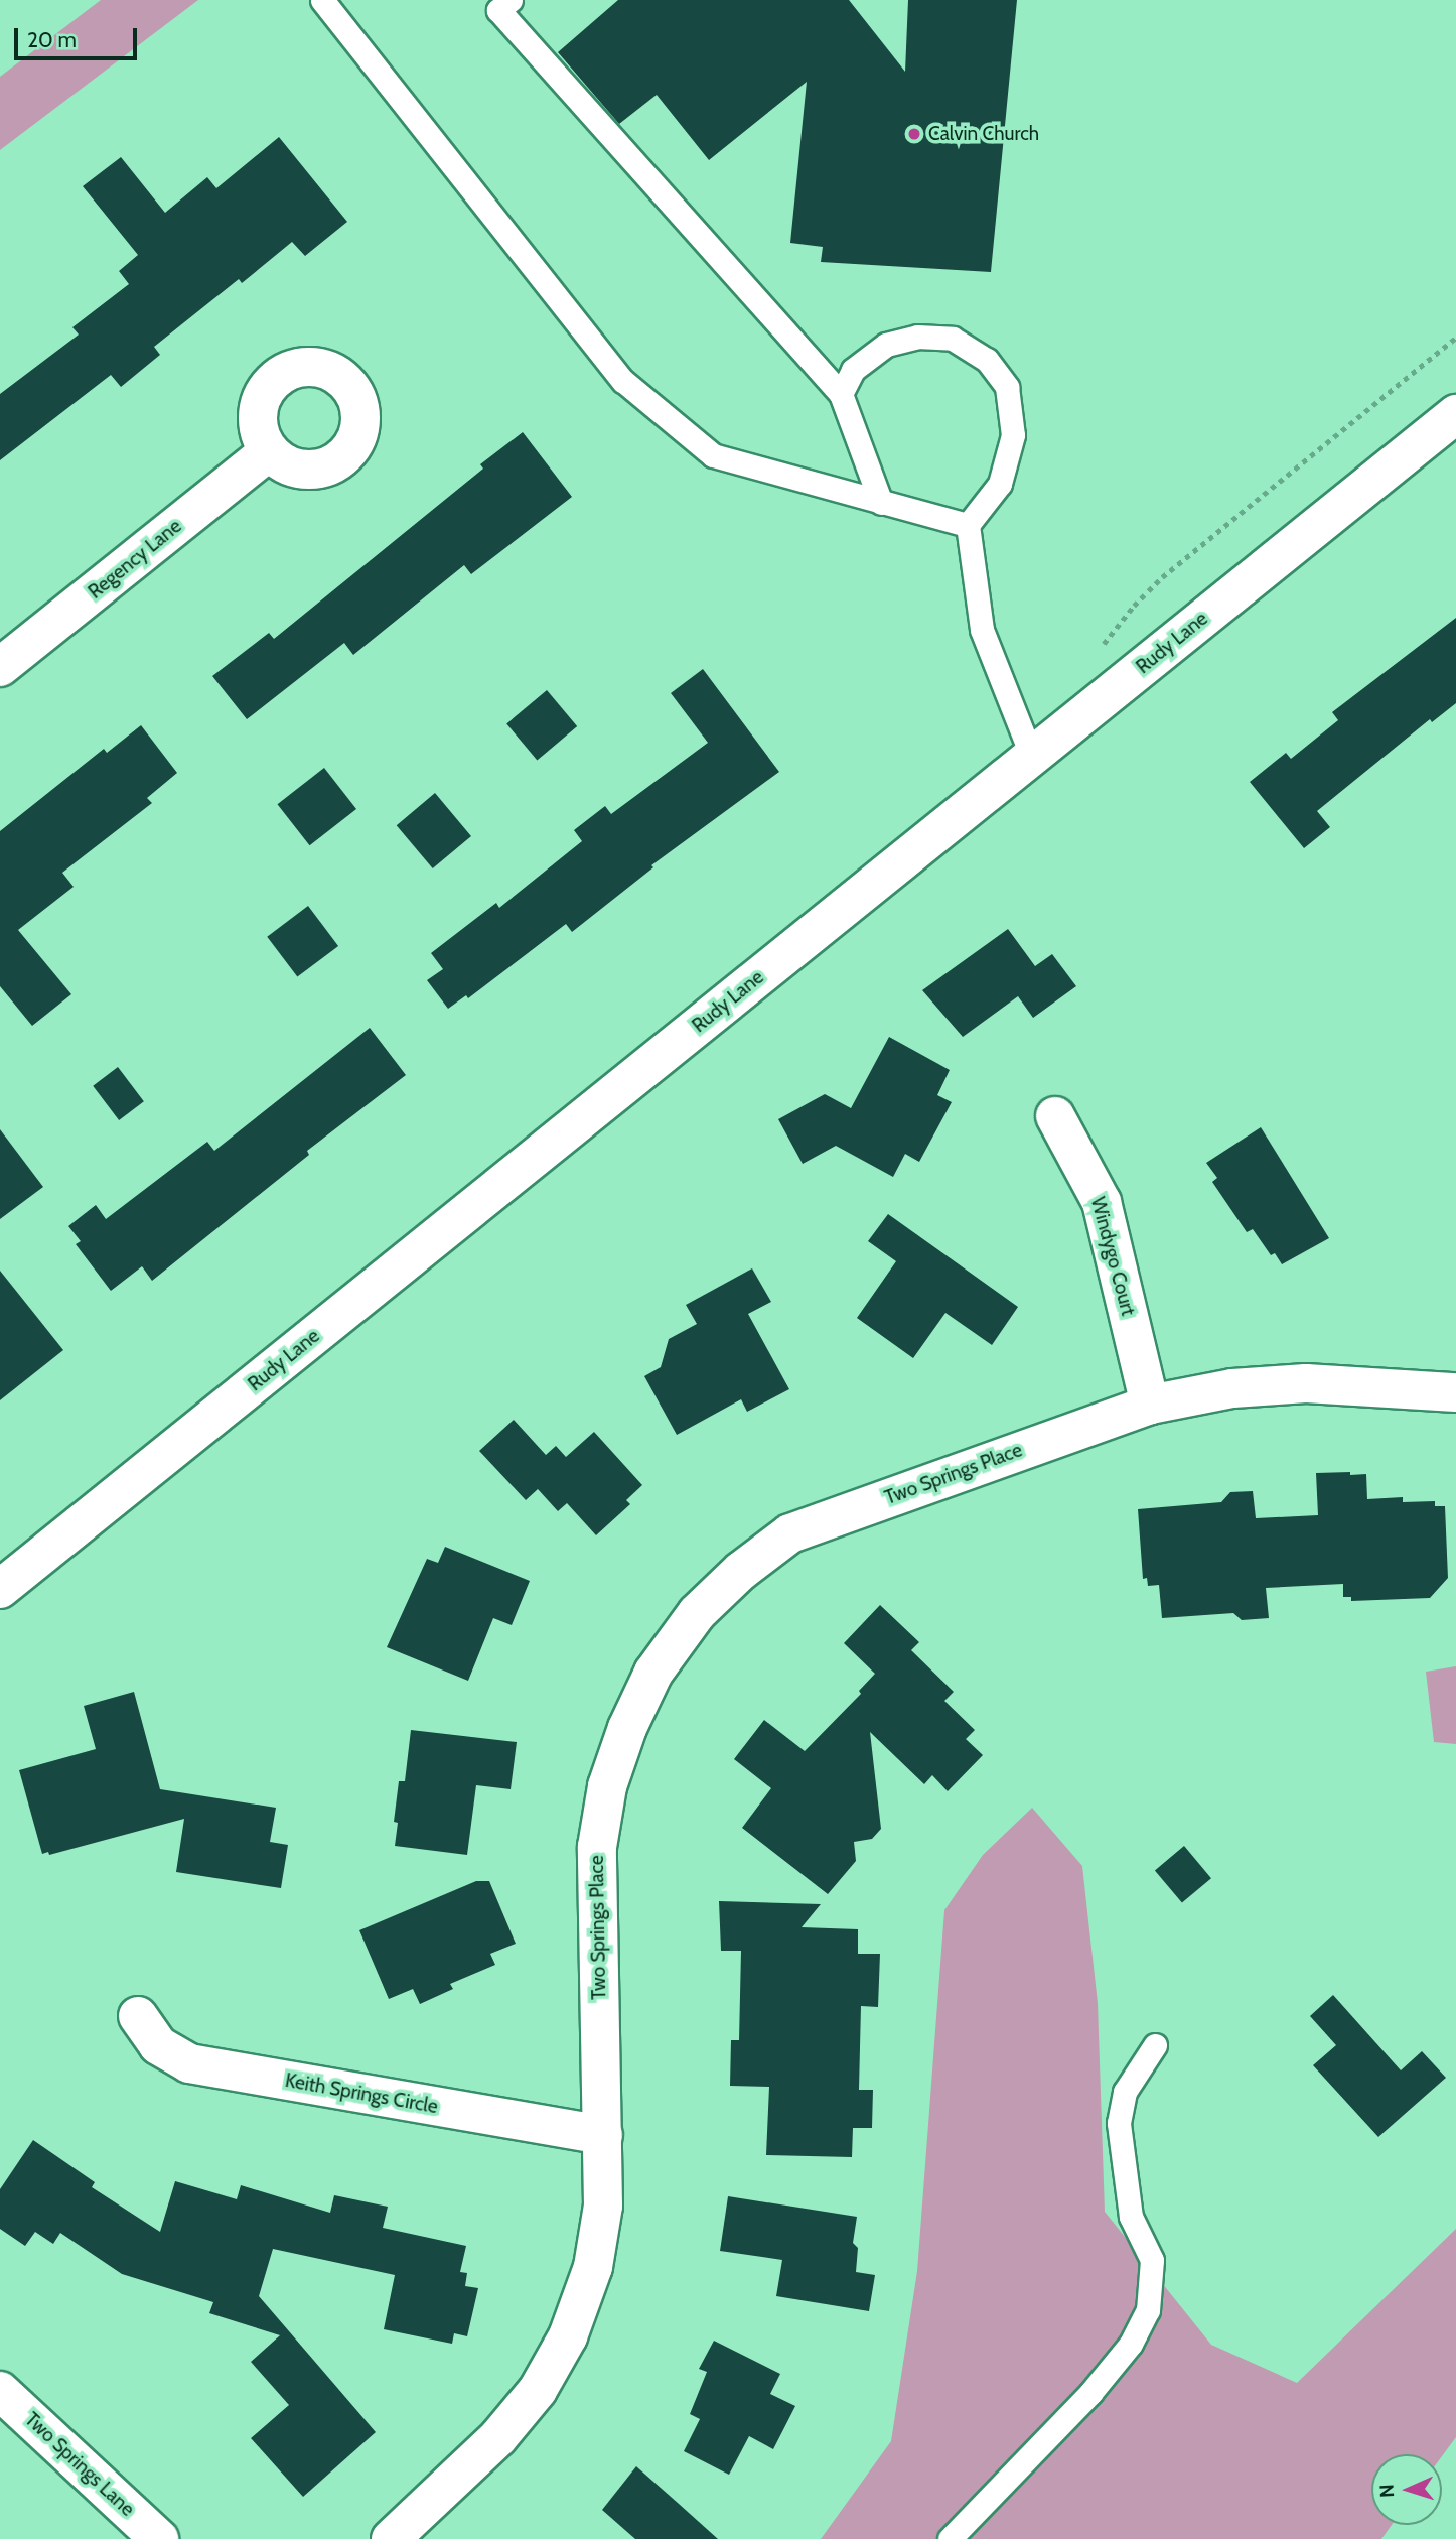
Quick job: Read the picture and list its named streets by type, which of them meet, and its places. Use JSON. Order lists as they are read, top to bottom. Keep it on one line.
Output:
{"streets":{"street":["Regency Lane","Rudy Lane","Windygo Court","Two Springs Place","Keith Springs Circle","Two Springs Lane"]},"crossings":[["Windygo Court","Two Springs Place"],["Two Springs Place","Keith Springs Circle"]],"places":["Calvin Church"],"scale_bar":"20 m","north":"left"}
